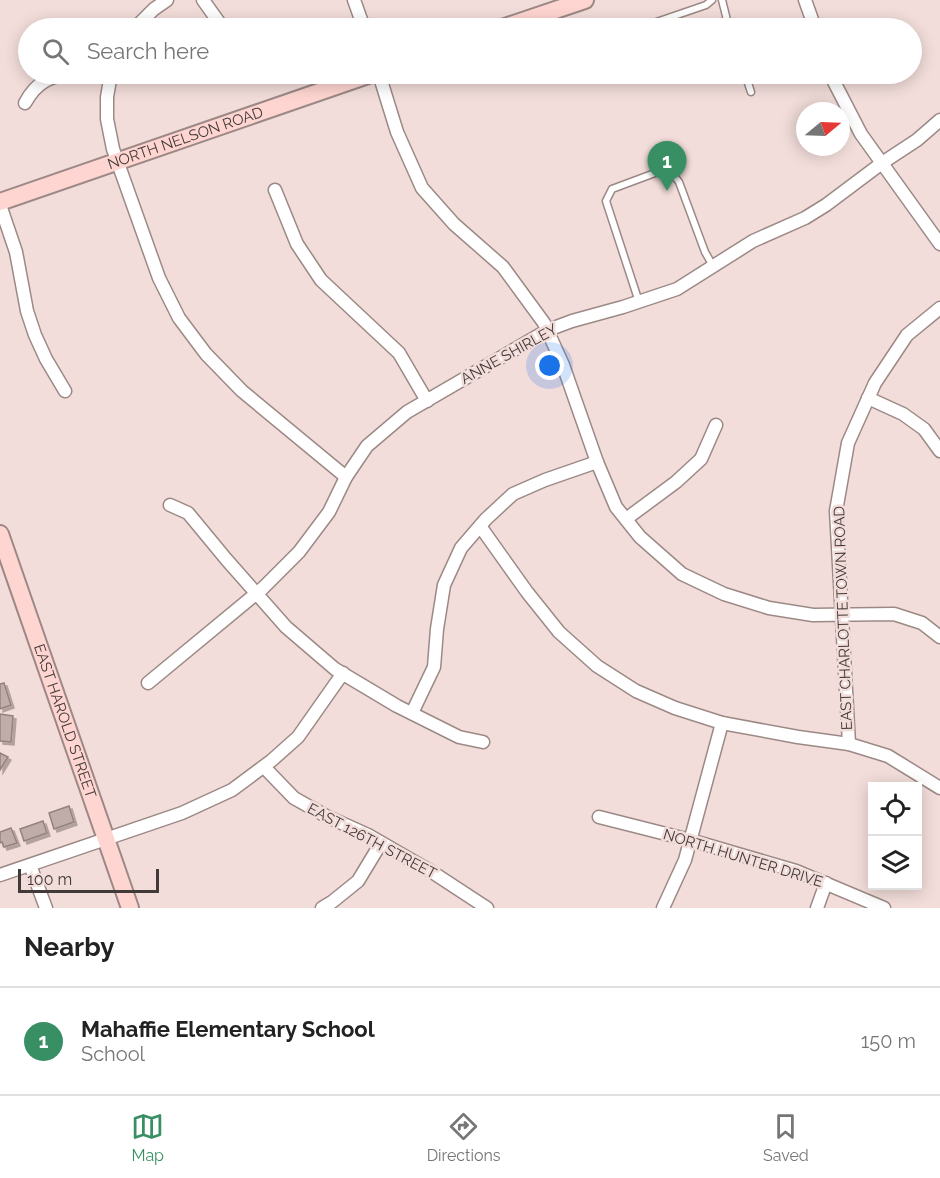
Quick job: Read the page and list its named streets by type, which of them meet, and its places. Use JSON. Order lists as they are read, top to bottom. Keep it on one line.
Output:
{"streets":{"street":["NORTH NELSON ROAD","ANNE SHIRLEY","EAST CHARLOTTE TOWN ROAD","EAST HAROLD STREET","EAST 126TH STREET","NORTH HUNTER DRIVE"]},"scale_bar":"100 m","north":"right","page":{"search":"Search here","pins":"1","scale":"100 m","heading":"Nearby","list":[{"mark":"1","name":"Mahaffie Elementary School","note":"School","value":"150 m"}],"nav":["Map","Directions","Saved"]}}
